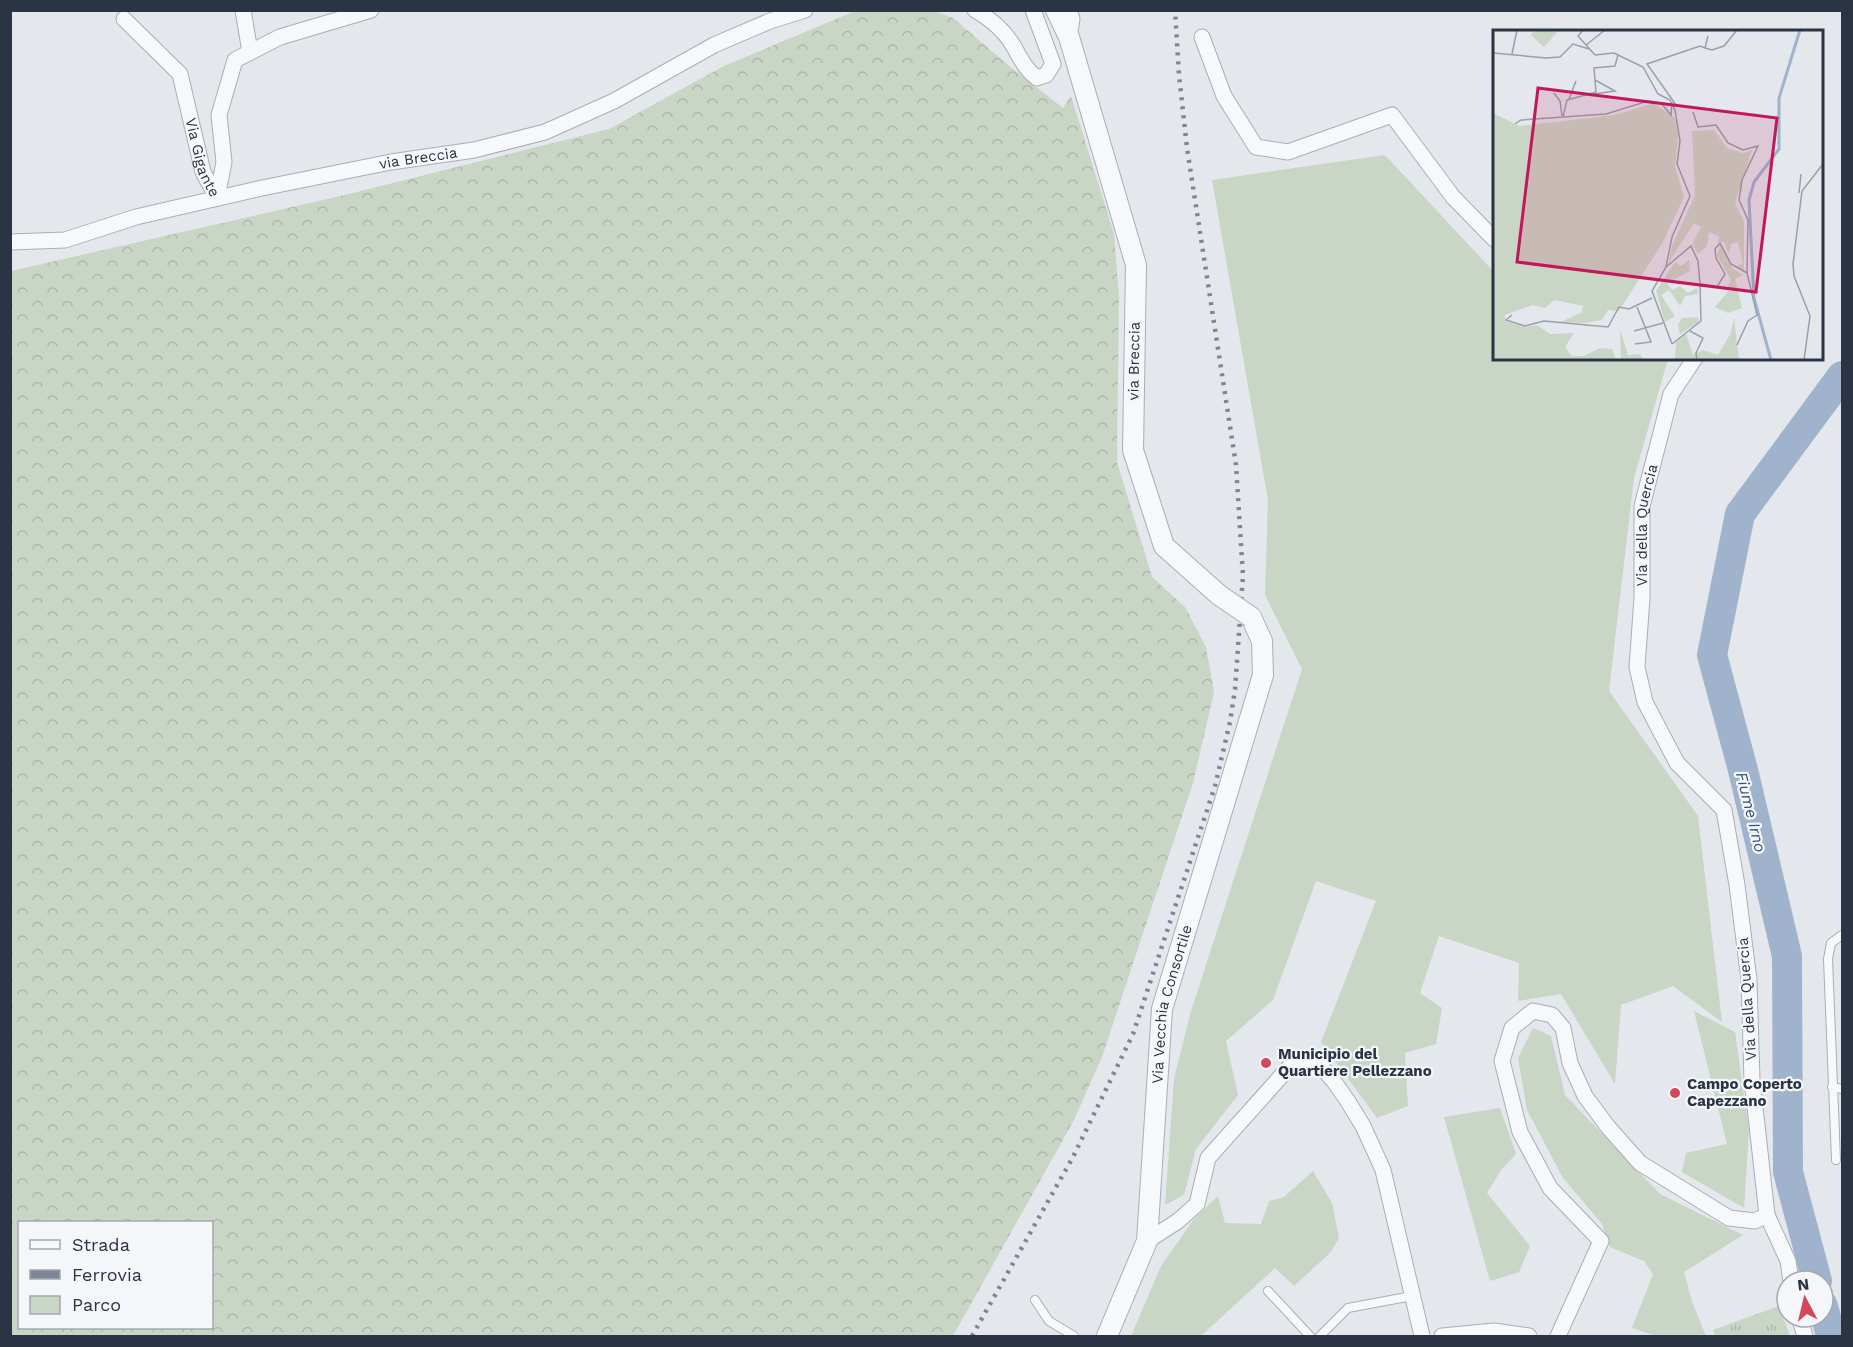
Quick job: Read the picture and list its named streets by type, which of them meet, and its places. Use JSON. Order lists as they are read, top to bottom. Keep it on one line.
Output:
{"streets":{"street":["Via Gigante","via Breccia","Via della Quercia","Via Vecchia Consortile"]},"crossings":[["Via Gigante","via Breccia"],["via Breccia","Via Vecchia Consortile"]],"water":["Fiume Irno"],"places":["Municipio del Quartiere Pellezzano","Campo Coperto Capezzano"],"legend":["Strada","Ferrovia","Parco"],"north":"top"}
